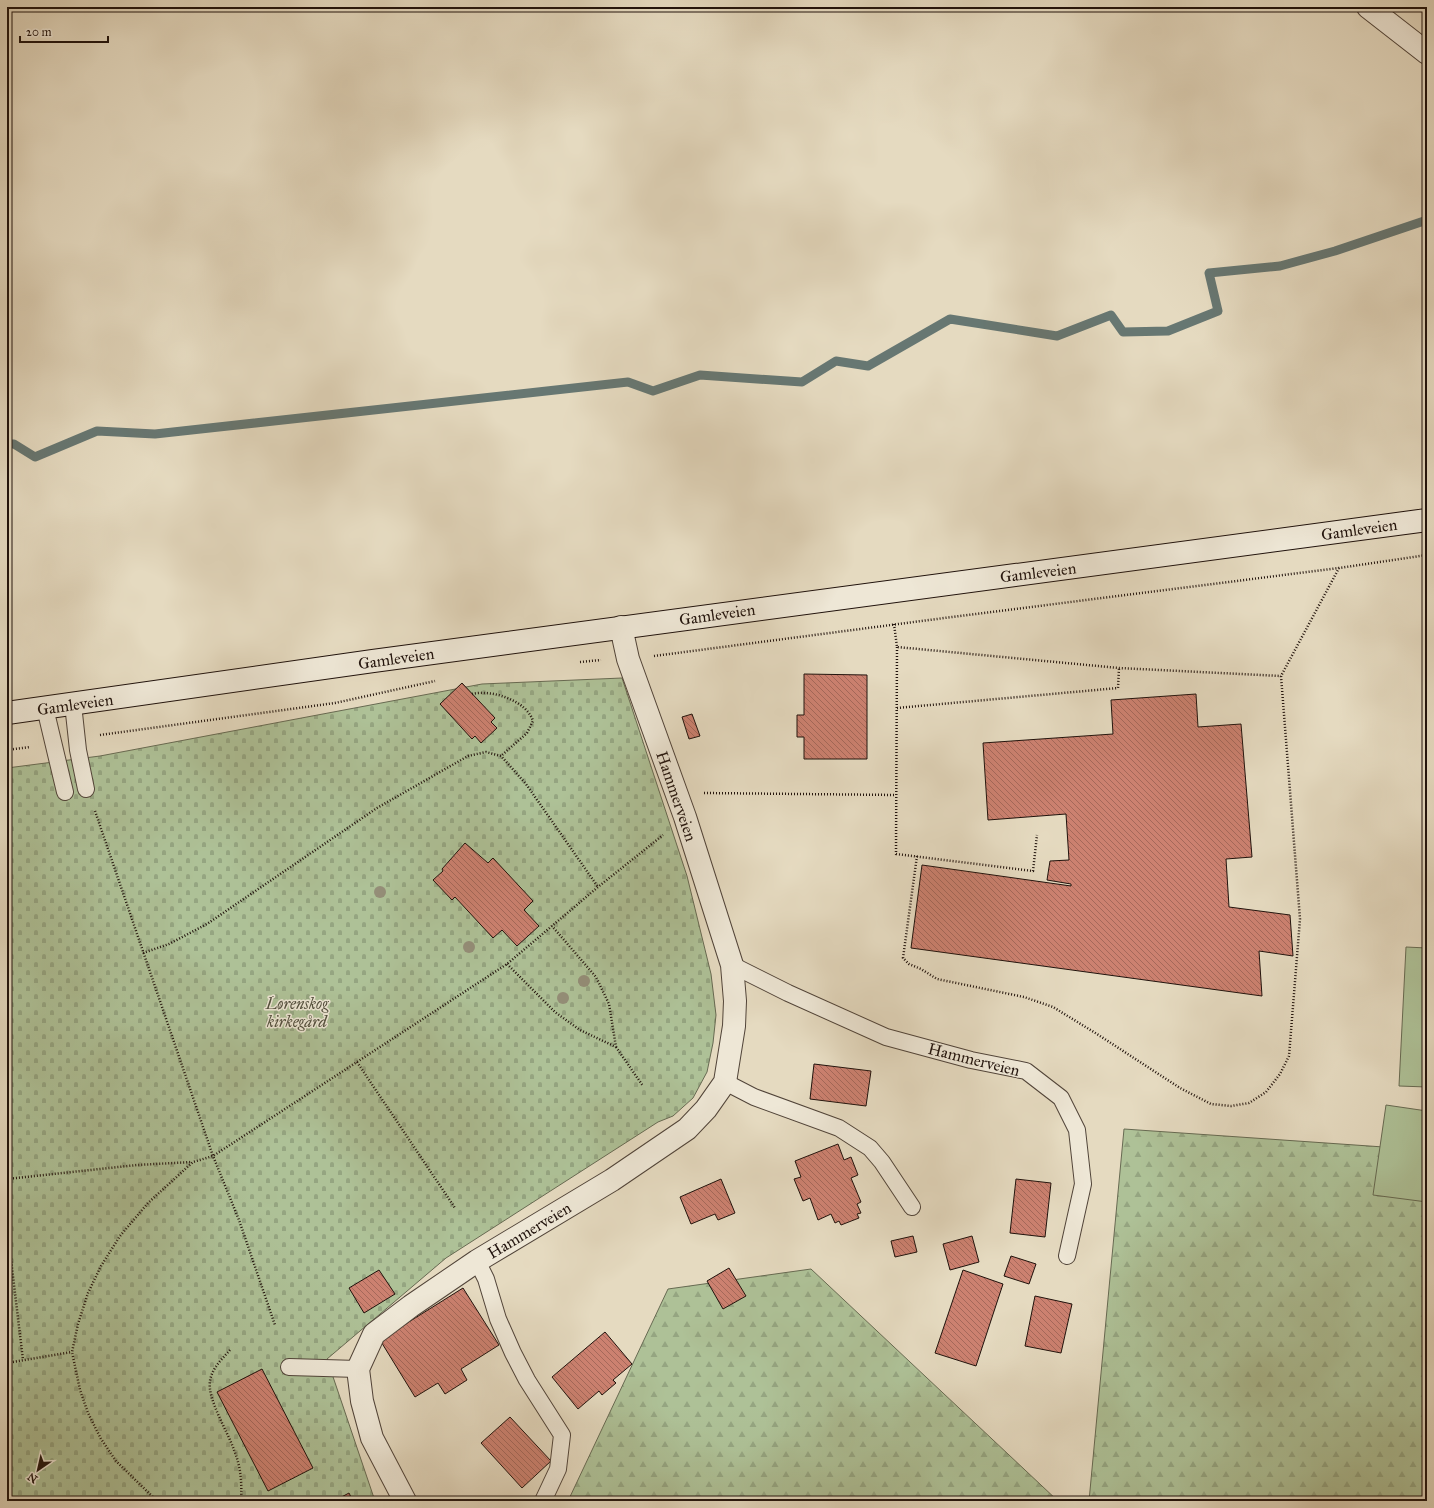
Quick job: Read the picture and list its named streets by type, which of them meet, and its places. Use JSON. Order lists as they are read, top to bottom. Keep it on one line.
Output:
{"streets":{"main road":["Gamleveien","Hammerveien"]},"crossings":[["Gamleveien","Hammerveien"]],"parks":["Lørenskog kirkegård"],"scale_bar":"20 m","north":"bottom left"}
